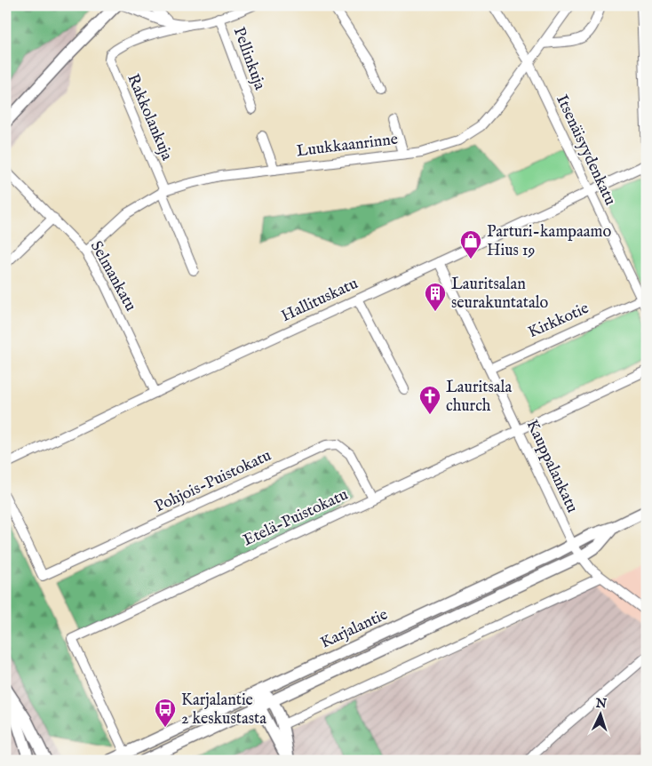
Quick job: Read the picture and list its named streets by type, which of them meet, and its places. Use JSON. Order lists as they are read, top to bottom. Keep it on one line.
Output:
{"streets":{"main road":["Karjalantie"],"street":["Pellinkuja","Rakkolankuja","Luukkaanrinne","Itsenäisyydenkatu","Selmankatu","Hallituskatu","Kirkkotie","Kauppalankatu","Pohjois-Puistokatu","Etelä-Puistokatu"]},"crossings":[["Rakkolankuja","Luukkaanrinne"],["Luukkaanrinne","Itsenäisyydenkatu"],["Luukkaanrinne","Selmankatu"],["Itsenäisyydenkatu","Hallituskatu"],["Itsenäisyydenkatu","Kirkkotie"],["Selmankatu","Hallituskatu"],["Hallituskatu","Kauppalankatu"],["Kirkkotie","Kauppalankatu"],["Kauppalankatu","Etelä-Puistokatu"],["Kauppalankatu","Karjalantie"],["Pohjois-Puistokatu","Etelä-Puistokatu"],["Etelä-Puistokatu","Karjalantie"]],"places":{"shop":["Parturi-kampaamo Hius 19"],"building":["Lauritsalan seurakuntatalo"],"church":["Lauritsala church"],"bus stop":["Karjalantie 2 keskustasta"]},"north":"top"}
